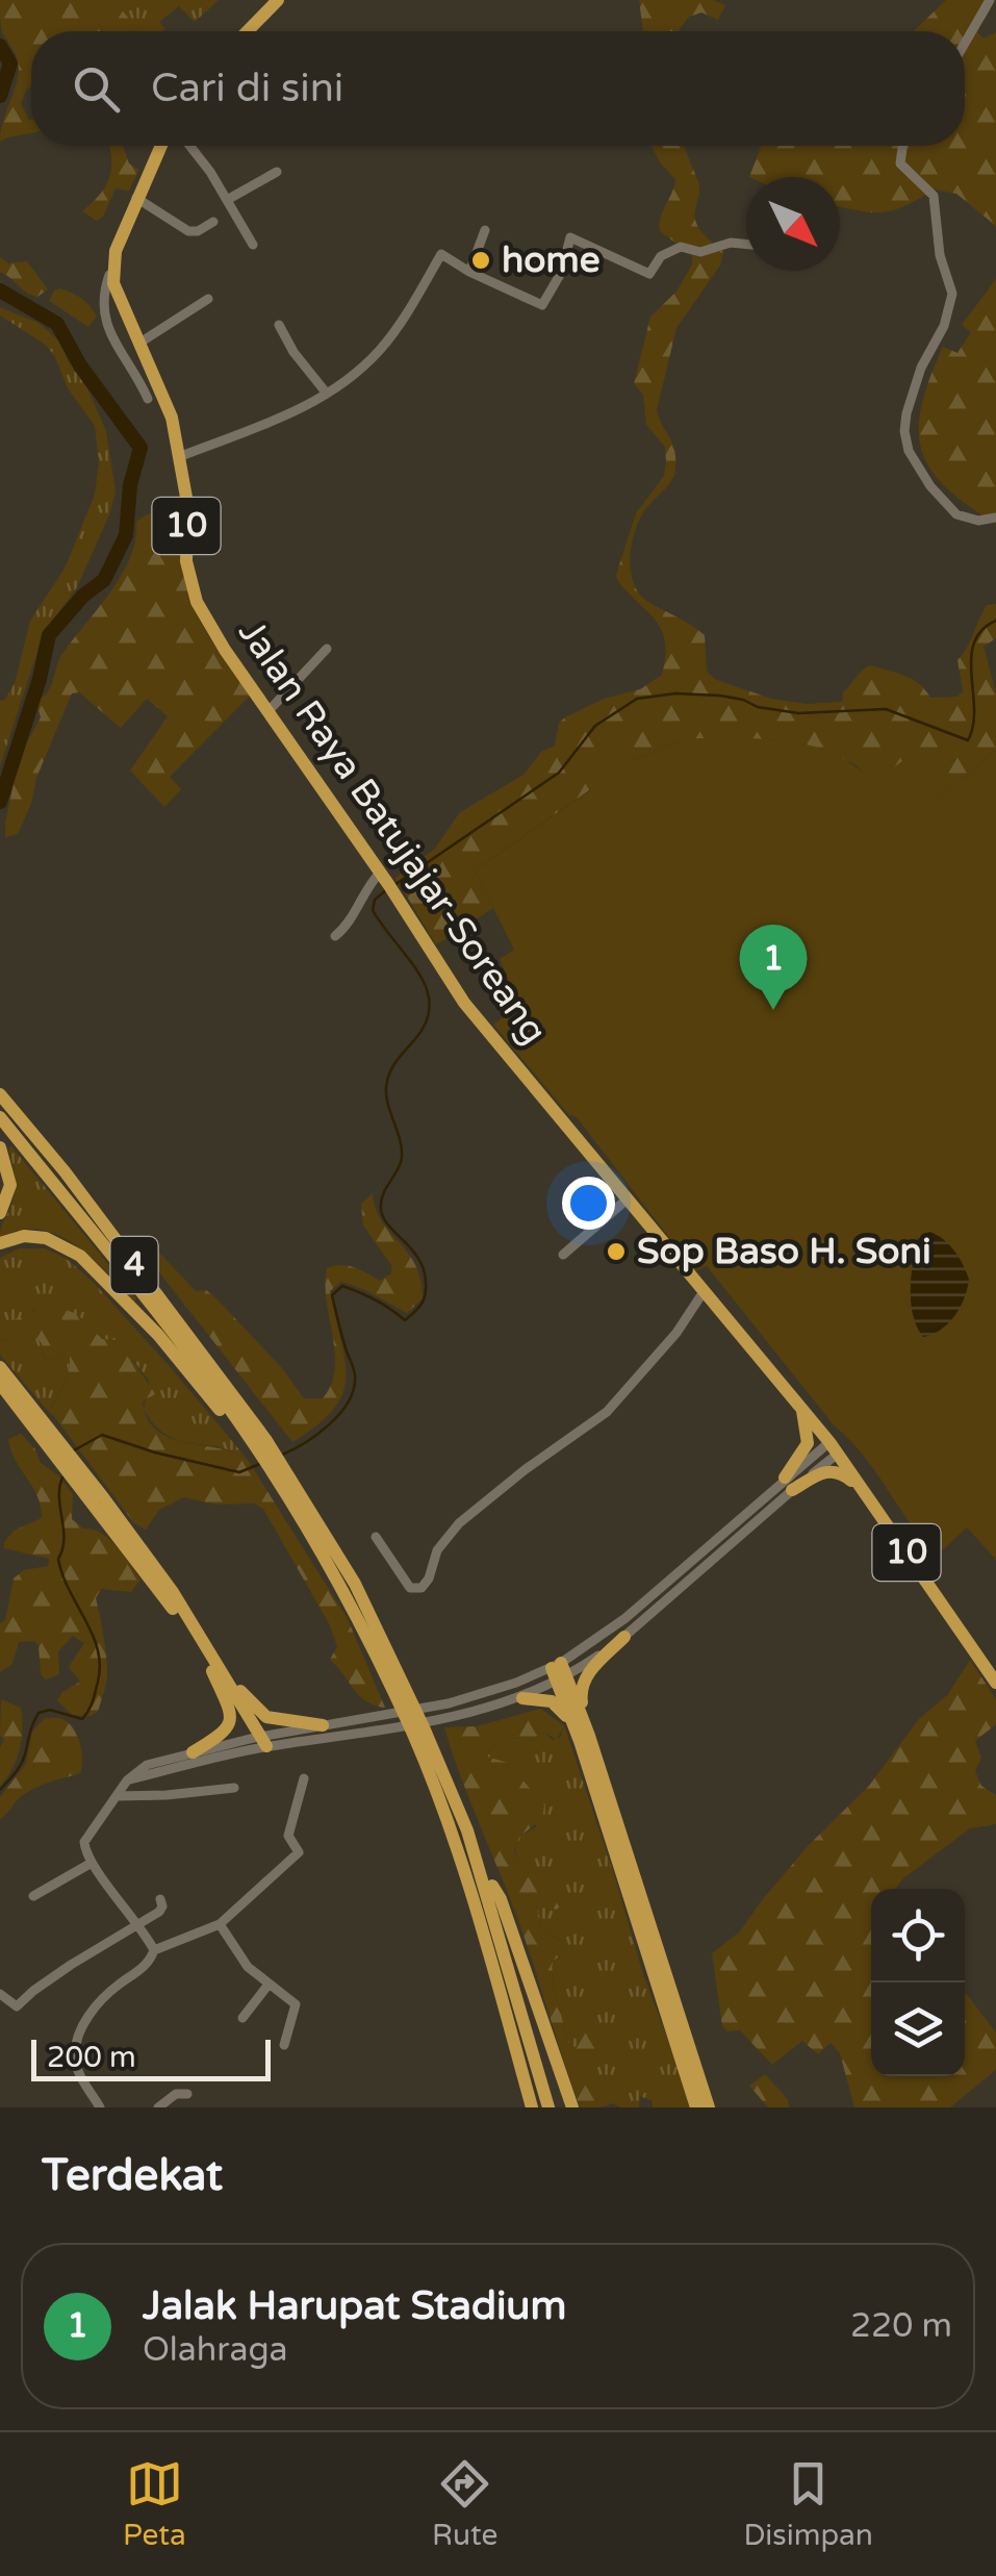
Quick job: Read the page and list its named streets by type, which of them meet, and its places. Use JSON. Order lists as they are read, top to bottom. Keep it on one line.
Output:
{"streets":{"highway":["10","Jalan Raya Batujajar-Soreang","4"]},"places":["home","Sop Baso H. Soni"],"scale_bar":"200 m","north":"bottom right","page":{"search":"Cari di sini","pins":"1","scale":"200 m","heading":"Terdekat","list":[{"mark":"1","name":"Jalak Harupat Stadium","note":"Olahraga","value":"220 m"}],"nav":["Peta","Rute","Disimpan"]}}
